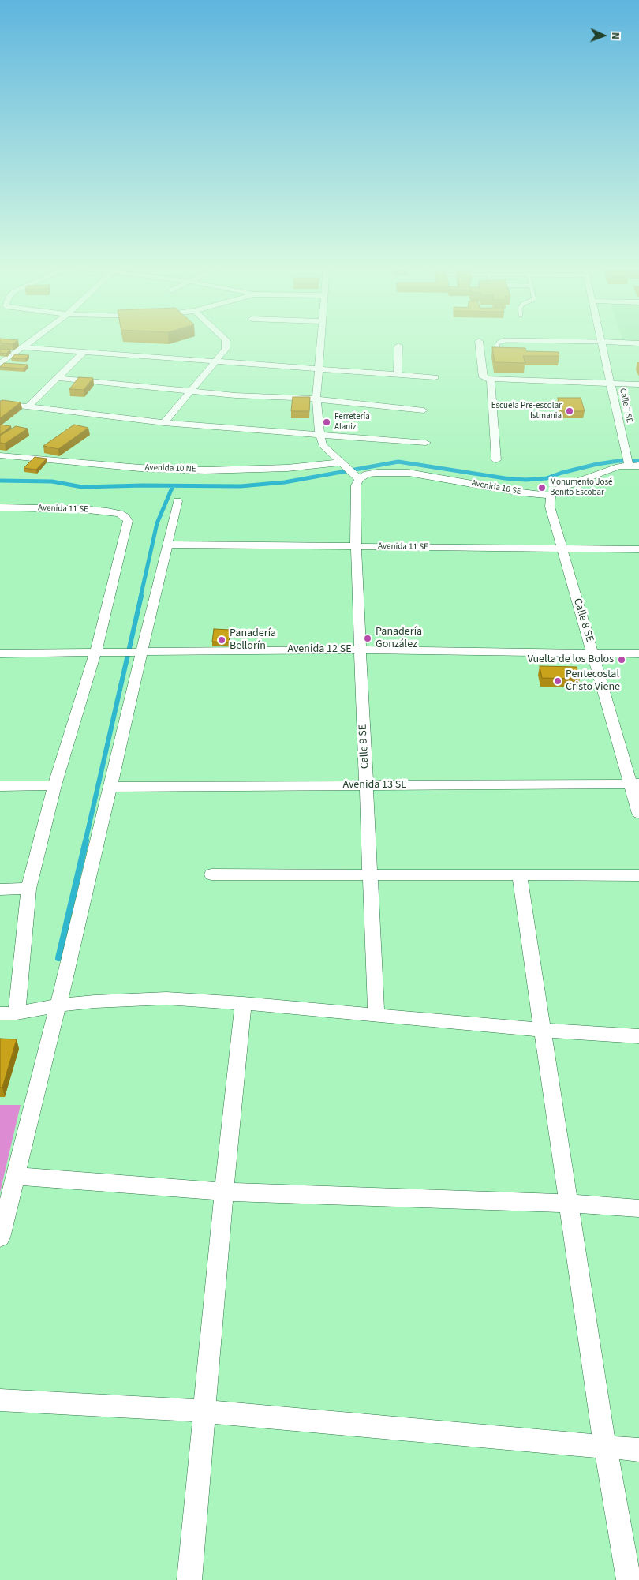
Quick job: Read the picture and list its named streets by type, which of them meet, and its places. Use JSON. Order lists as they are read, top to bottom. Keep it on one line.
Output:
{"streets":{"street":["Calle 7 SE","Avenida 10 NE","Avenida 10 SE","Avenida 11 SE","Calle 8 SE","Avenida 12 SE","Calle 9 SE","Avenida 13 SE"]},"crossings":[["Avenida 10 NE","Avenida 10 SE"],["Avenida 10 NE","Calle 9 SE"],["Avenida 10 SE","Calle 8 SE"],["Avenida 10 SE","Calle 9 SE"],["Avenida 11 SE","Calle 8 SE"],["Avenida 11 SE","Avenida 12 SE"],["Avenida 11 SE","Calle 9 SE"],["Calle 8 SE","Avenida 12 SE"],["Calle 8 SE","Avenida 13 SE"],["Avenida 12 SE","Calle 9 SE"],["Calle 9 SE","Avenida 13 SE"]],"places":["Escuela Pre-escolar Istmania","Ferretería Alaniz","Monumento José Benito Escobar","Panadería González","Panadería Bellorín","Vuelta de los Bolos","Pentecostal Cristo Viene"],"north":"right"}
